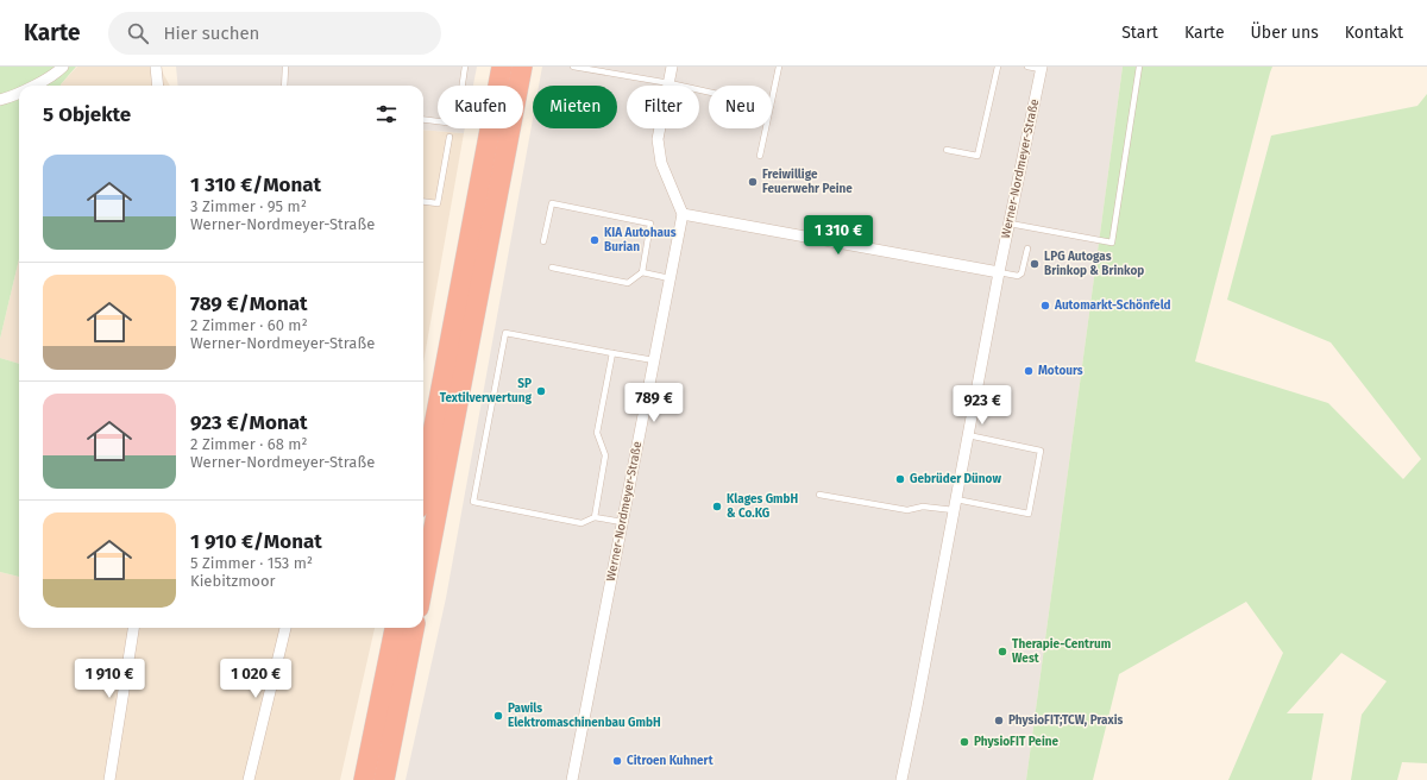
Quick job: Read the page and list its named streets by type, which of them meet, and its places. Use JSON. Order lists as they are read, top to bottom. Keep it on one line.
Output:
{"streets":{"street":["Werner-Nordmeyer-Straße"]},"places":["Freiwillige Feuerwehr Peine","KIA Autohaus Burian","LPG Autogas Brinkop & Brinkop","Automarkt-Schönfeld","Motours","SP Textilverwertung","Gebrüder Dünow","Klages GmbH & Co.KG","Therapie-Centrum West","Pawils Elektromaschinenbau GmbH","PhysioFIT;TCW, Praxis","PhysioFIT Peine","Citroen Kuhnert"],"page":{"header":"Karte","search":"Hier suchen","nav":["Start","Karte","Über uns","Kontakt"],"chip":["Kaufen","Mieten","Filter","Neu"],"heading":"5 Objekte","list":[{"name":"1 310 €/Monat","note":"3 Zimmer · 95 m² · Werner-Nordmeyer-Straße"},{"name":"789 €/Monat","note":"2 Zimmer · 60 m² · Werner-Nordmeyer-Straße"},{"name":"923 €/Monat","note":"2 Zimmer · 68 m² · Werner-Nordmeyer-Straße"},{"name":"1 910 €/Monat","note":"5 Zimmer · 153 m² · Kiebitzmoor"}],"price":["1 310 €","789 €","923 €","1 910 €","1 020 €"]}}
